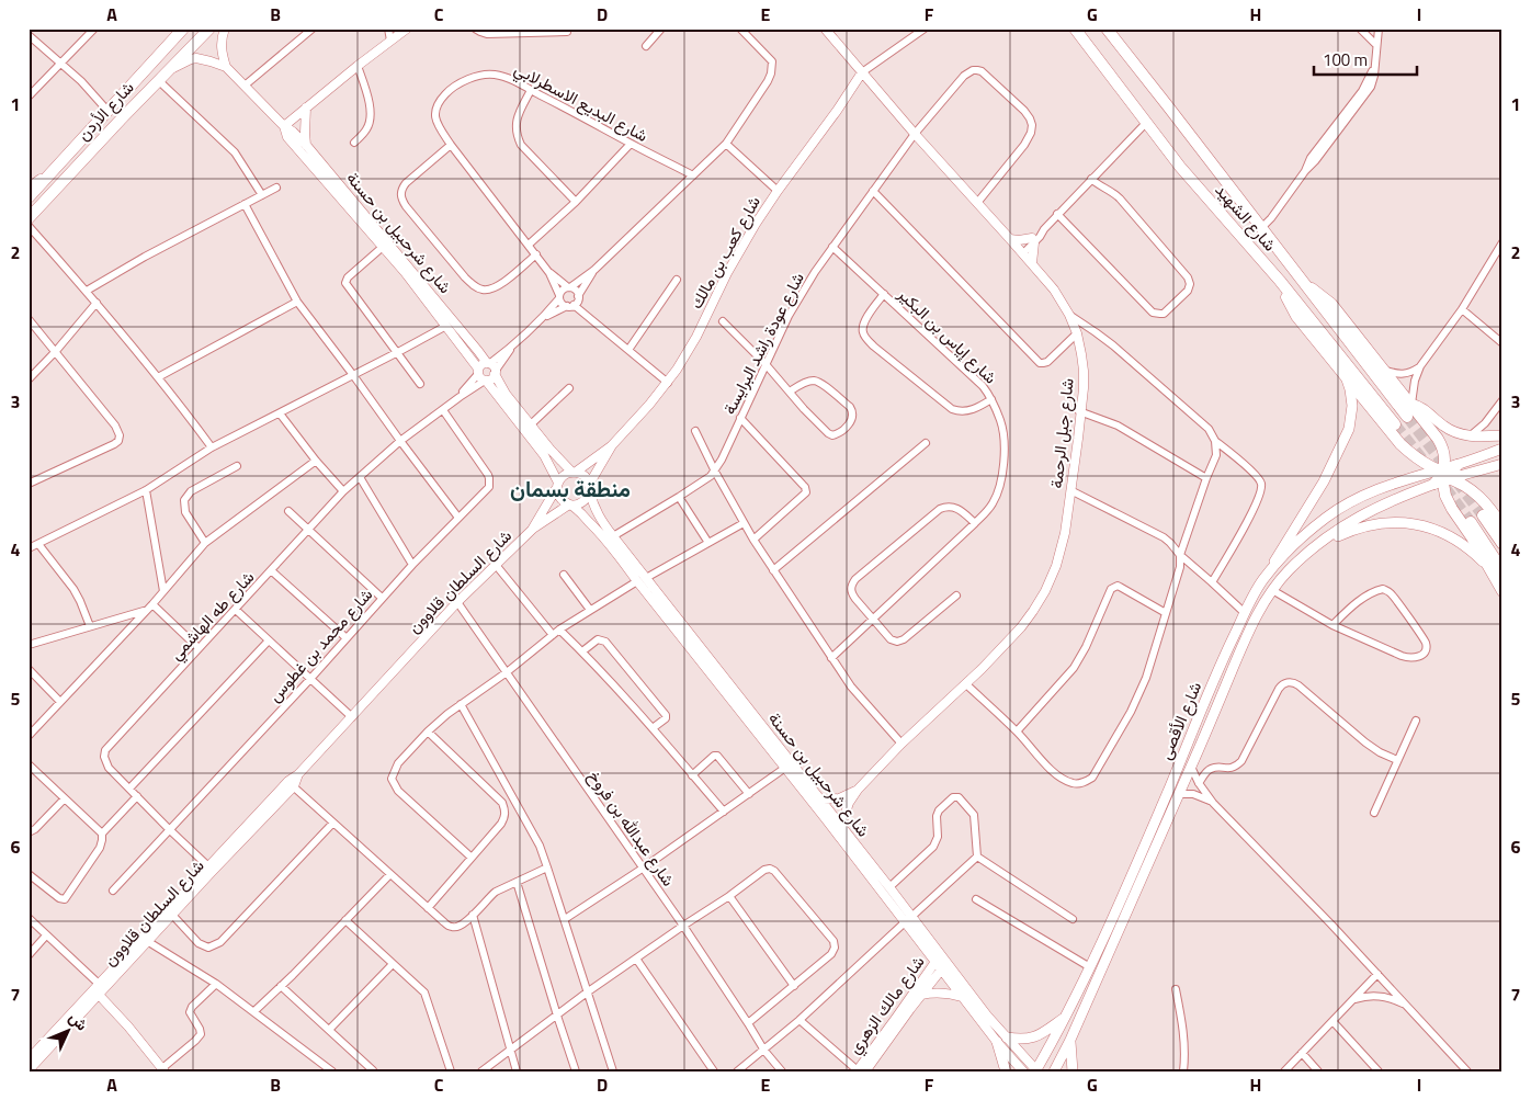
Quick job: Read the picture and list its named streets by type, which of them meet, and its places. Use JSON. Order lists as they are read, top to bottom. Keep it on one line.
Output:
{"streets":{"highway":["شارع الأردن","شارع الشهيد"],"main road":["شارع الأقصى"],"street":["شارع البديع الاسطرلابي","شارع شرحبيل بن حسنة","شارع كعب بن مالك","شارع إياس بن البكير","شارع عودة راشد البرايسة","شارع جبل الرحمة","شارع السلطان قلاوون","شارع طه الهاشمي","شارع محمد بن غطوس","شارع عبدالله بن فروخ","شارع مالك الزهري"]},"crossings":[["شارع الأردن","شارع شرحبيل بن حسنة"],["شارع شرحبيل بن حسنة","شارع كعب بن مالك"],["شارع شرحبيل بن حسنة","شارع عودة راشد البرايسة"],["شارع شرحبيل بن حسنة","شارع جبل الرحمة"],["شارع شرحبيل بن حسنة","شارع السلطان قلاوون"],["شارع شرحبيل بن حسنة","شارع طه الهاشمي"],["شارع شرحبيل بن حسنة","شارع الأقصى"],["شارع شرحبيل بن حسنة","شارع مالك الزهري"],["شارع كعب بن مالك","شارع جبل الرحمة"],["شارع كعب بن مالك","شارع السلطان قلاوون"],["شارع إياس بن البكير","شارع عودة راشد البرايسة"],["شارع عودة راشد البرايسة","شارع جبل الرحمة"],["شارع السلطان قلاوون","شارع طه الهاشمي"],["شارع السلطان قلاوون","شارع عبدالله بن فروخ"],["شارع طه الهاشمي","شارع محمد بن غطوس"]],"districts":["منطقة بسمان"],"scale_bar":"100 m","north":"top right","grid":{"columns":["A","B","C","D","E","F","G","H","I"],"rows":["1","2","3","4","5","6","7"]}}
